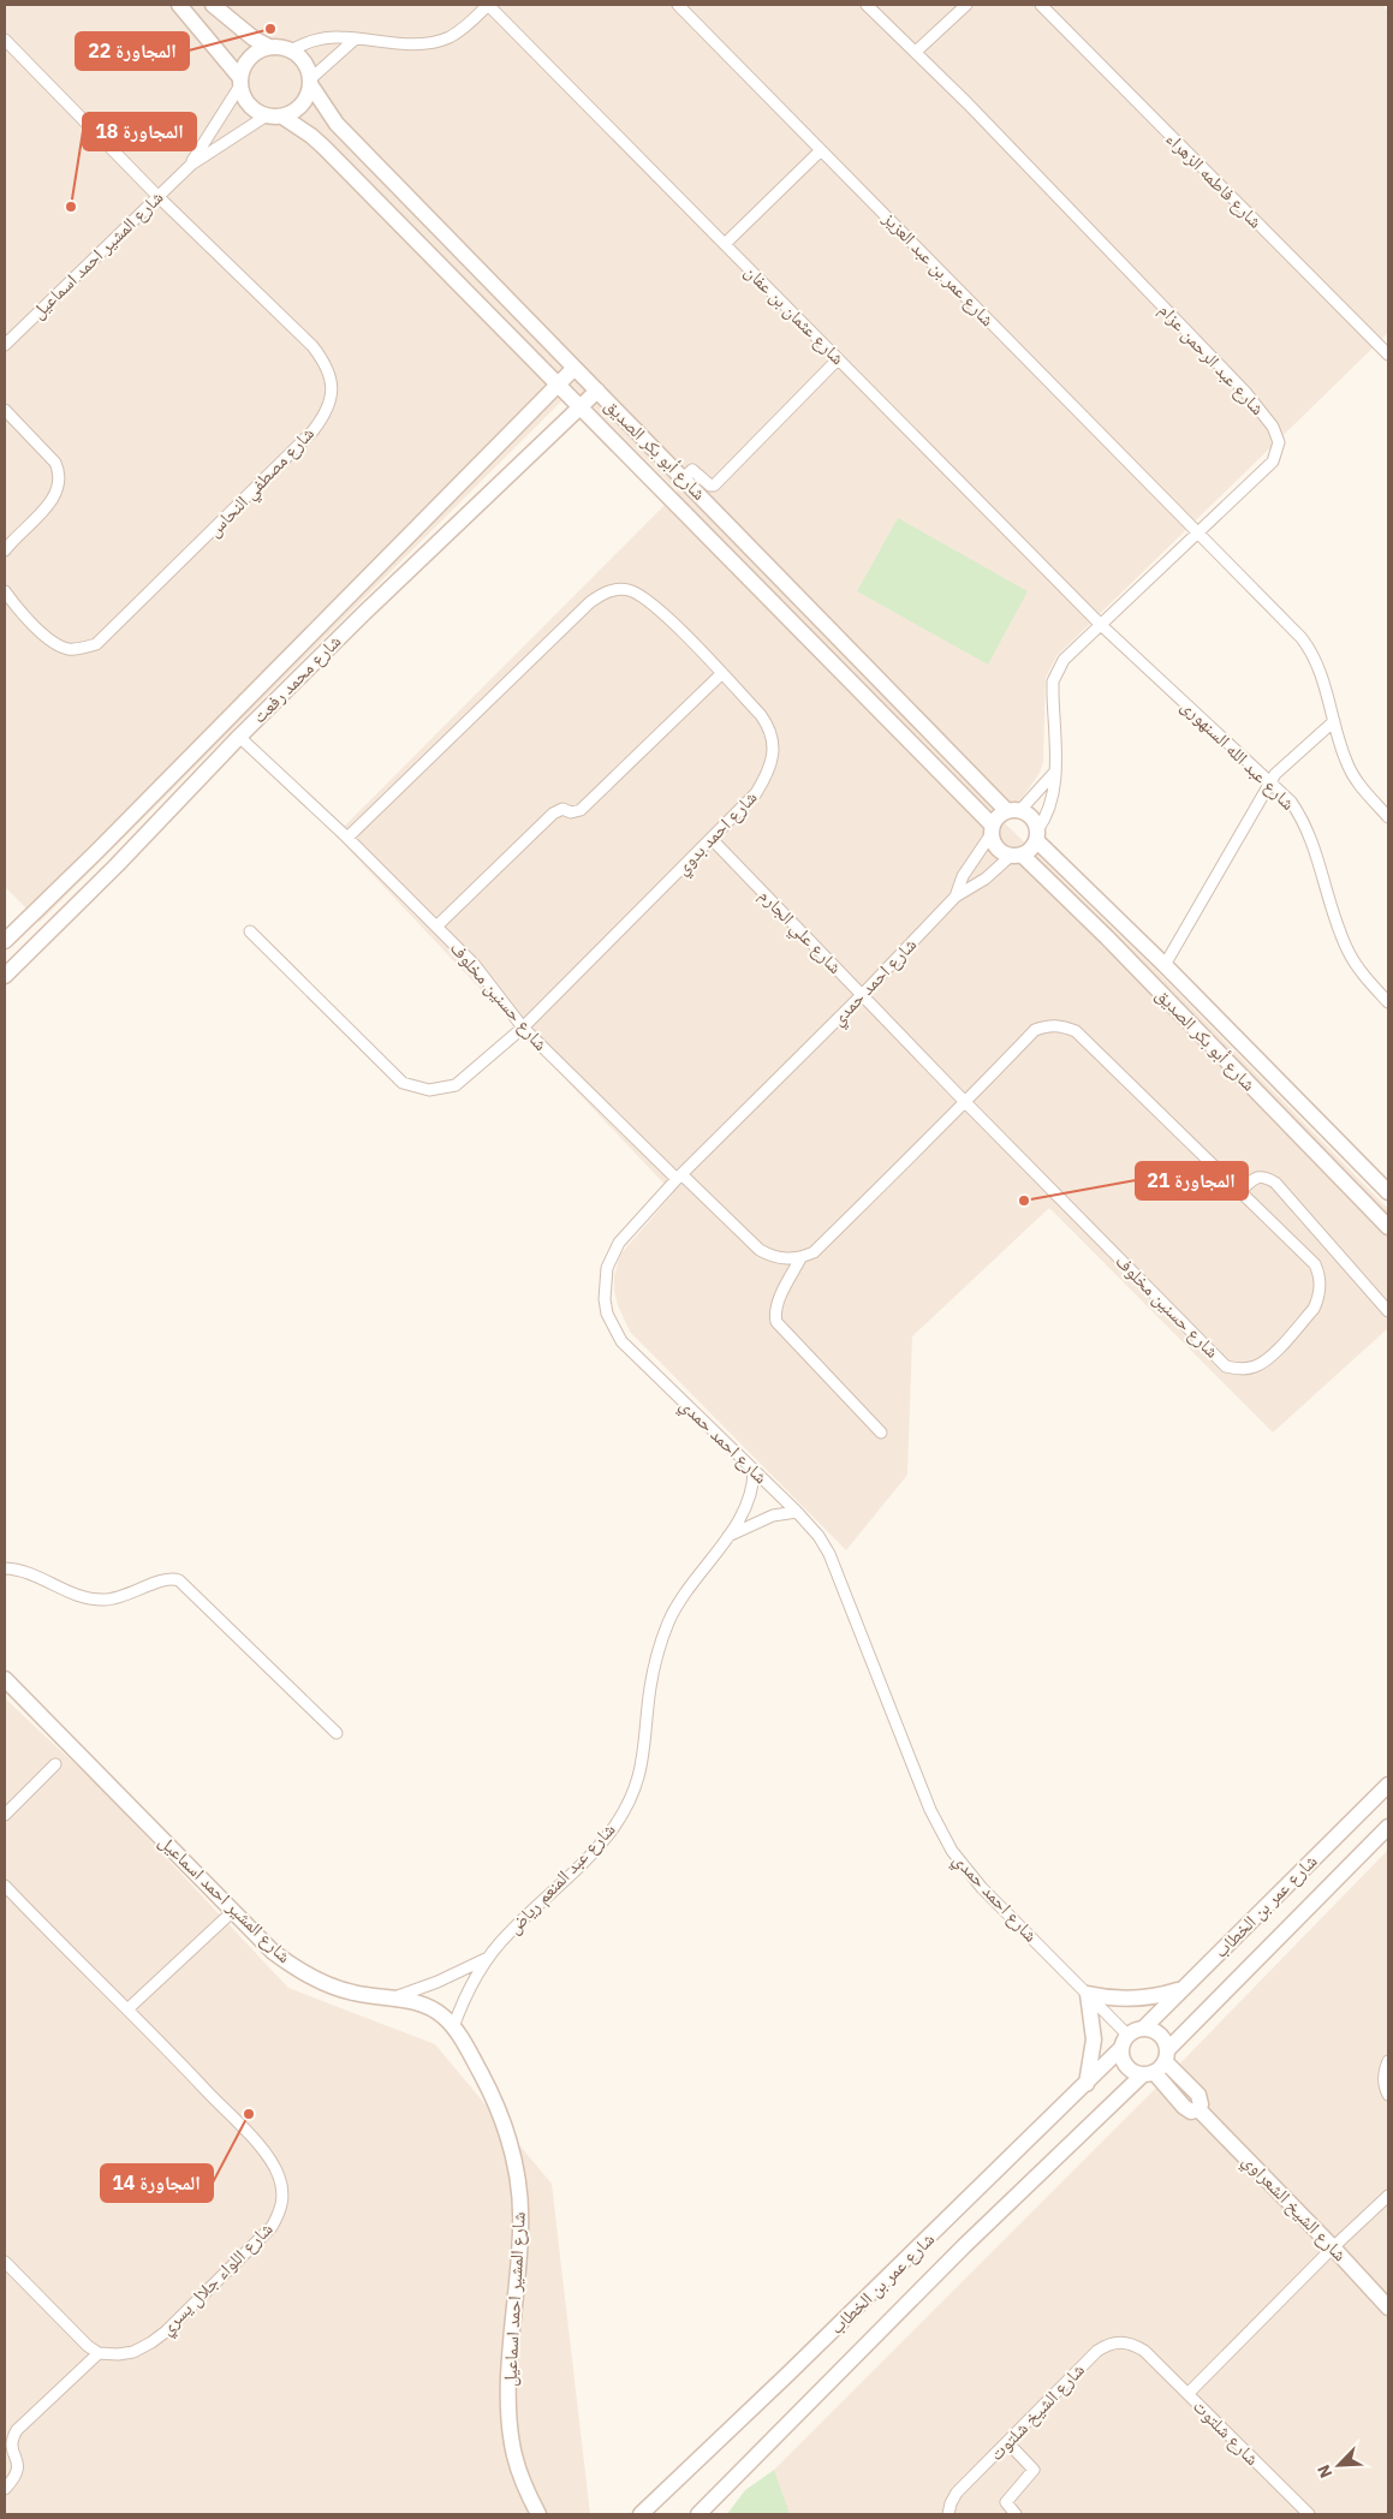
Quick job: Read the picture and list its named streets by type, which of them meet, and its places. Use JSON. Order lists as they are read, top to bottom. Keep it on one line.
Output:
{"streets":{"street":["شارع فاطمه الزهراء","شارع المشير احمد اسماعيل","شارع عمر بن عبد العزيز","شارع عثمان بن عفان","شارع عبد الرحمن عزام","شارع أبو بكر الصديق","شارع مصطفي النحاس","شارع محمد رفعت","شارع عبد الله السنهورى","شارع احمد بدوي","شارع علي الجارم","شارع احمد حمدي","شارع حسنين مخلوف","شارع عبد المنعم رياض","شارع عمر بن الخطاب","شارع الشيخ الشعراوي","شارع اللواء جلال يسري","شارع الشيخ شلتوت","شارع شلتوت"]},"crossings":[["شارع المشير احمد اسماعيل","شارع أبو بكر الصديق"],["شارع المشير احمد اسماعيل","شارع مصطفي النحاس"],["شارع المشير احمد اسماعيل","شارع عبد المنعم رياض"],["شارع عمر بن عبد العزيز","شارع عبد الرحمن عزام"],["شارع عثمان بن عفان","شارع عبد الرحمن عزام"],["شارع عثمان بن عفان","شارع عبد الله السنهورى"],["شارع عبد الرحمن عزام","شارع أبو بكر الصديق"],["شارع عبد الرحمن عزام","شارع عبد الله السنهورى"],["شارع عبد الرحمن عزام","شارع احمد حمدي"],["شارع أبو بكر الصديق","شارع محمد رفعت"],["شارع أبو بكر الصديق","شارع احمد حمدي"],["شارع محمد رفعت","شارع حسنين مخلوف"],["شارع احمد بدوي","شارع علي الجارم"],["شارع احمد بدوي","شارع حسنين مخلوف"],["شارع علي الجارم","شارع احمد حمدي"],["شارع علي الجارم","شارع حسنين مخلوف"],["شارع احمد حمدي","شارع حسنين مخلوف"],["شارع احمد حمدي","شارع عبد المنعم رياض"],["شارع احمد حمدي","شارع عمر بن الخطاب"],["شارع احمد حمدي","شارع الشيخ الشعراوي"],["شارع عمر بن الخطاب","شارع الشيخ الشعراوي"],["شارع الشيخ شلتوت","شارع شلتوت"]],"places":["المجاورة 22","المجاورة 18","المجاورة 21","المجاورة 14"],"north":"bottom left"}
